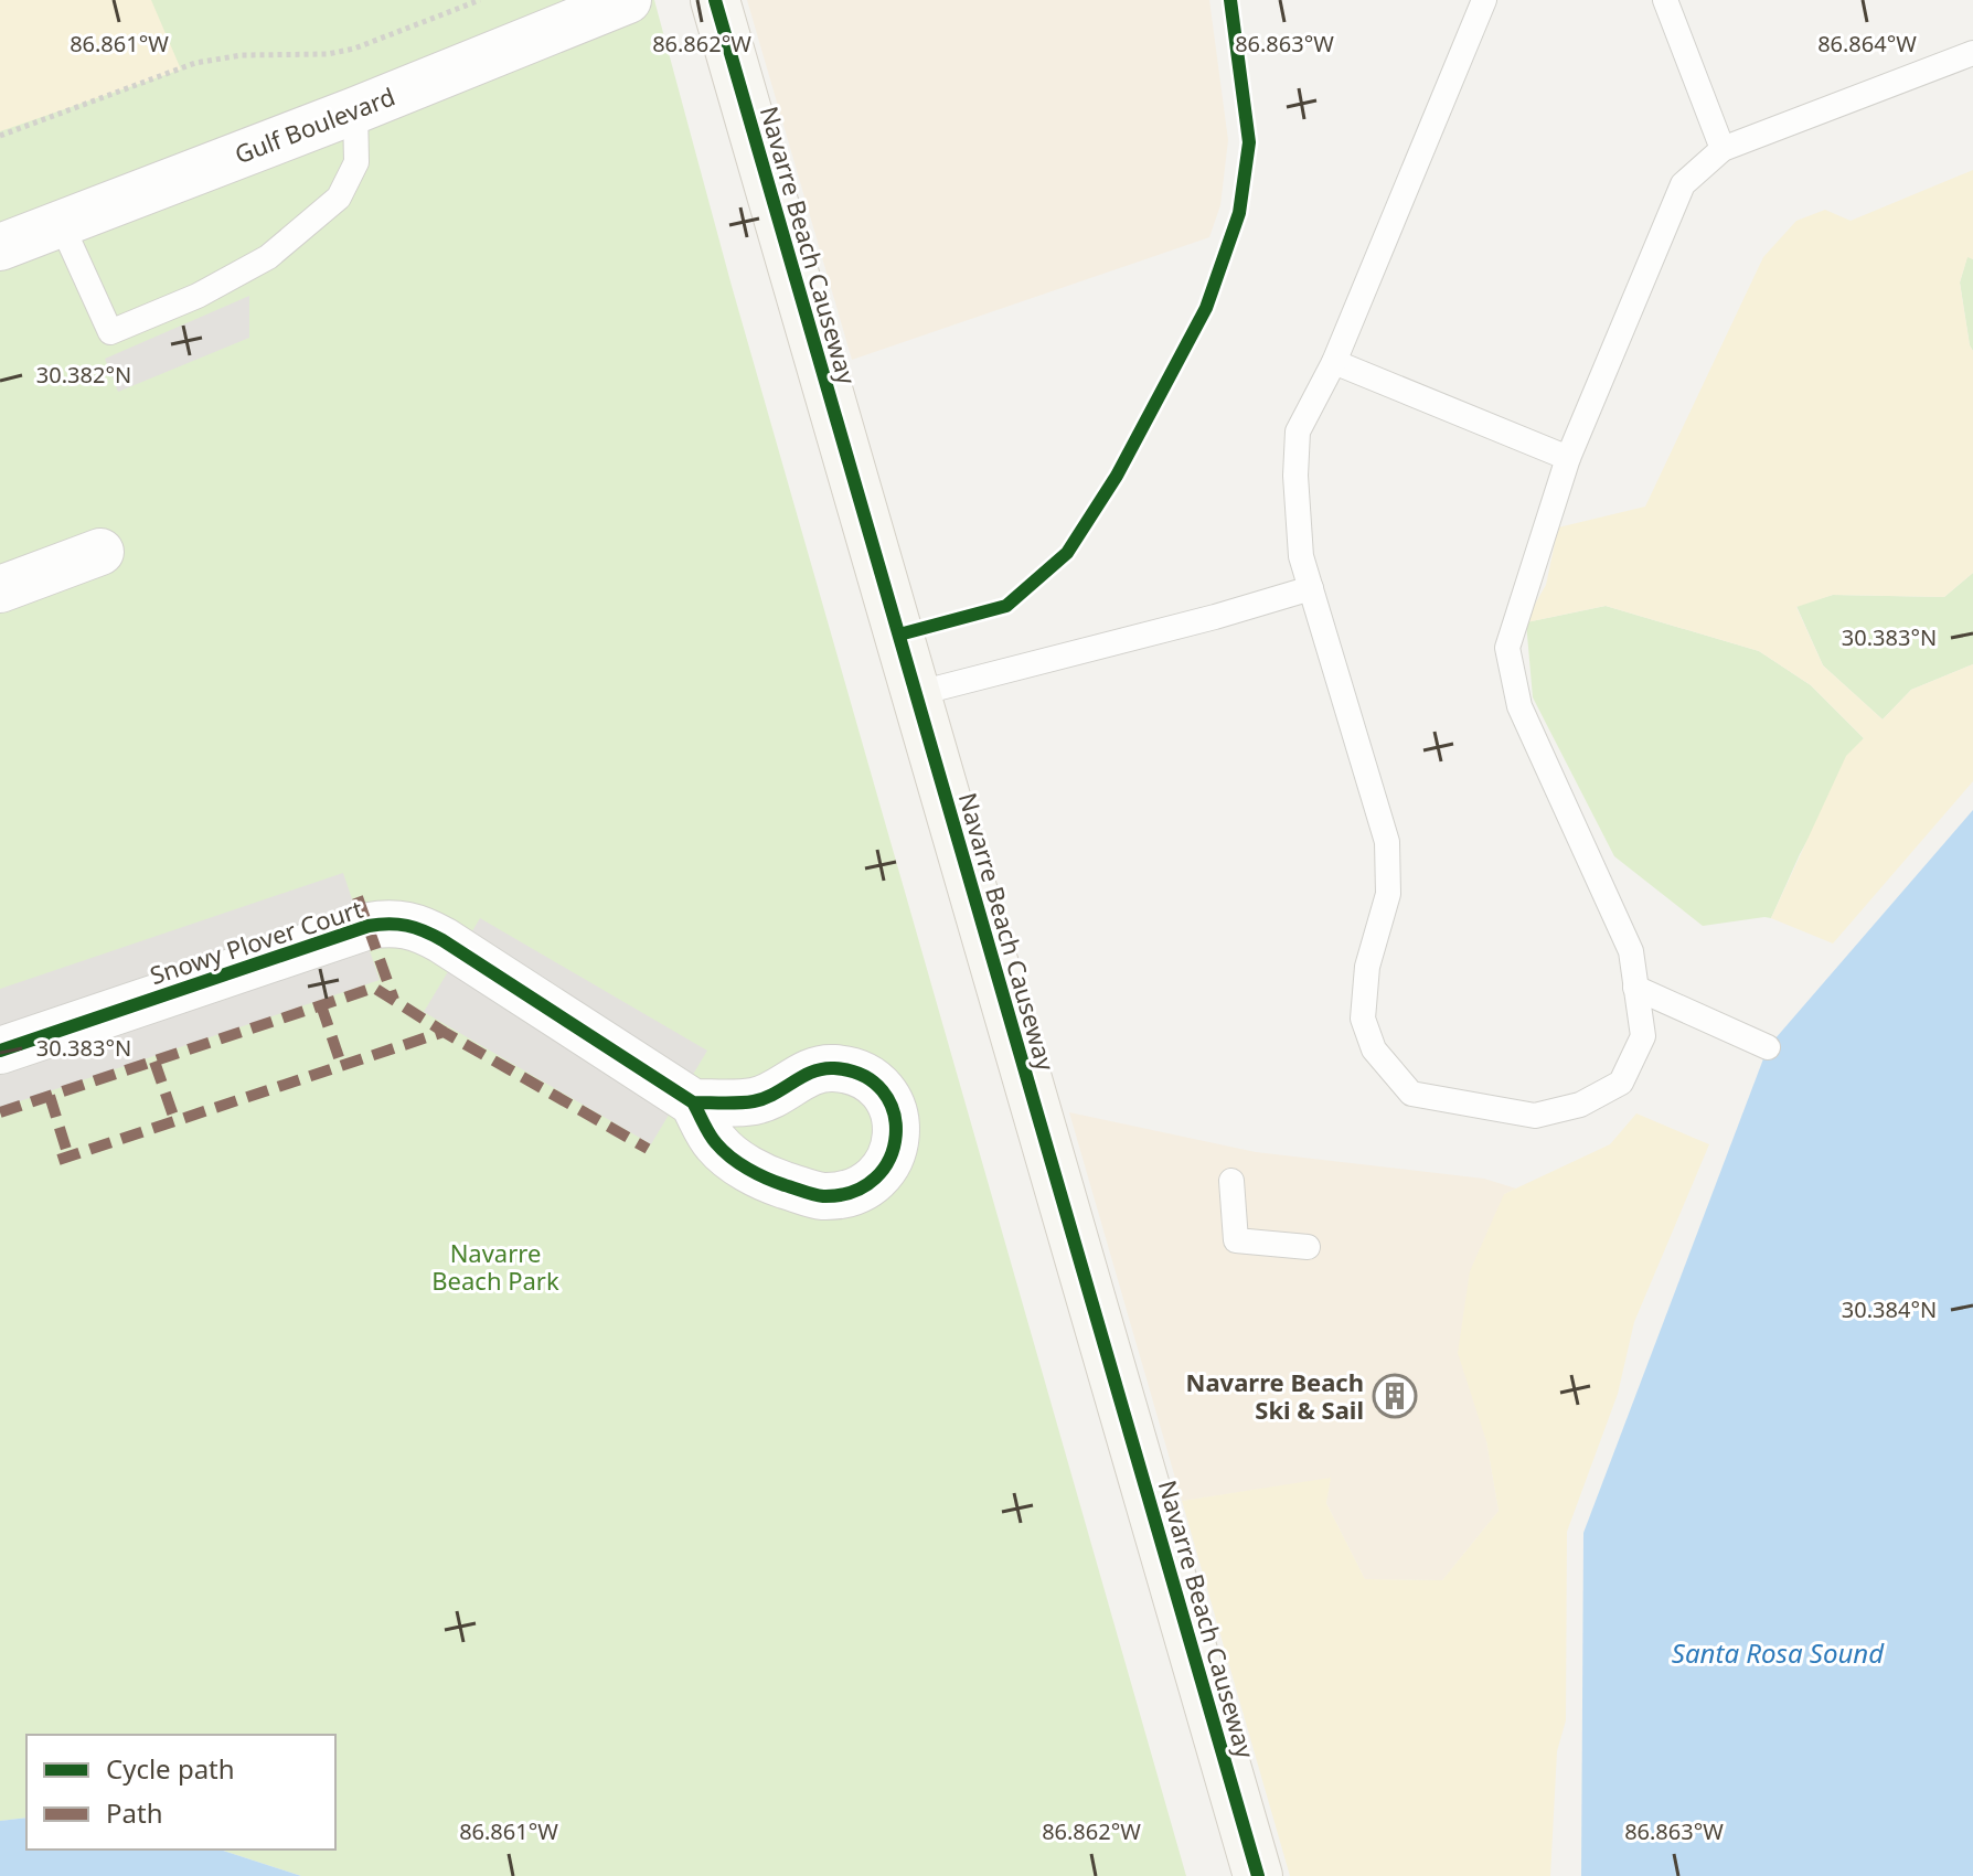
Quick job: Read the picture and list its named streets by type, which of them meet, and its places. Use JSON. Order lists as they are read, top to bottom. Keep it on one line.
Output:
{"streets":{"main road":["Navarre Beach Causeway"],"street":["Gulf Boulevard","Snowy Plover Court"]},"water":["Santa Rosa Sound"],"parks":["Navarre Beach Park"],"places":{"building":["Navarre Beach Ski & Sail"]},"legend":["Cycle path","Path"],"coordinates":["86.861°W","86.862°W","86.863°W","86.864°W","30.382°N","30.383°N","30.384°N"]}
